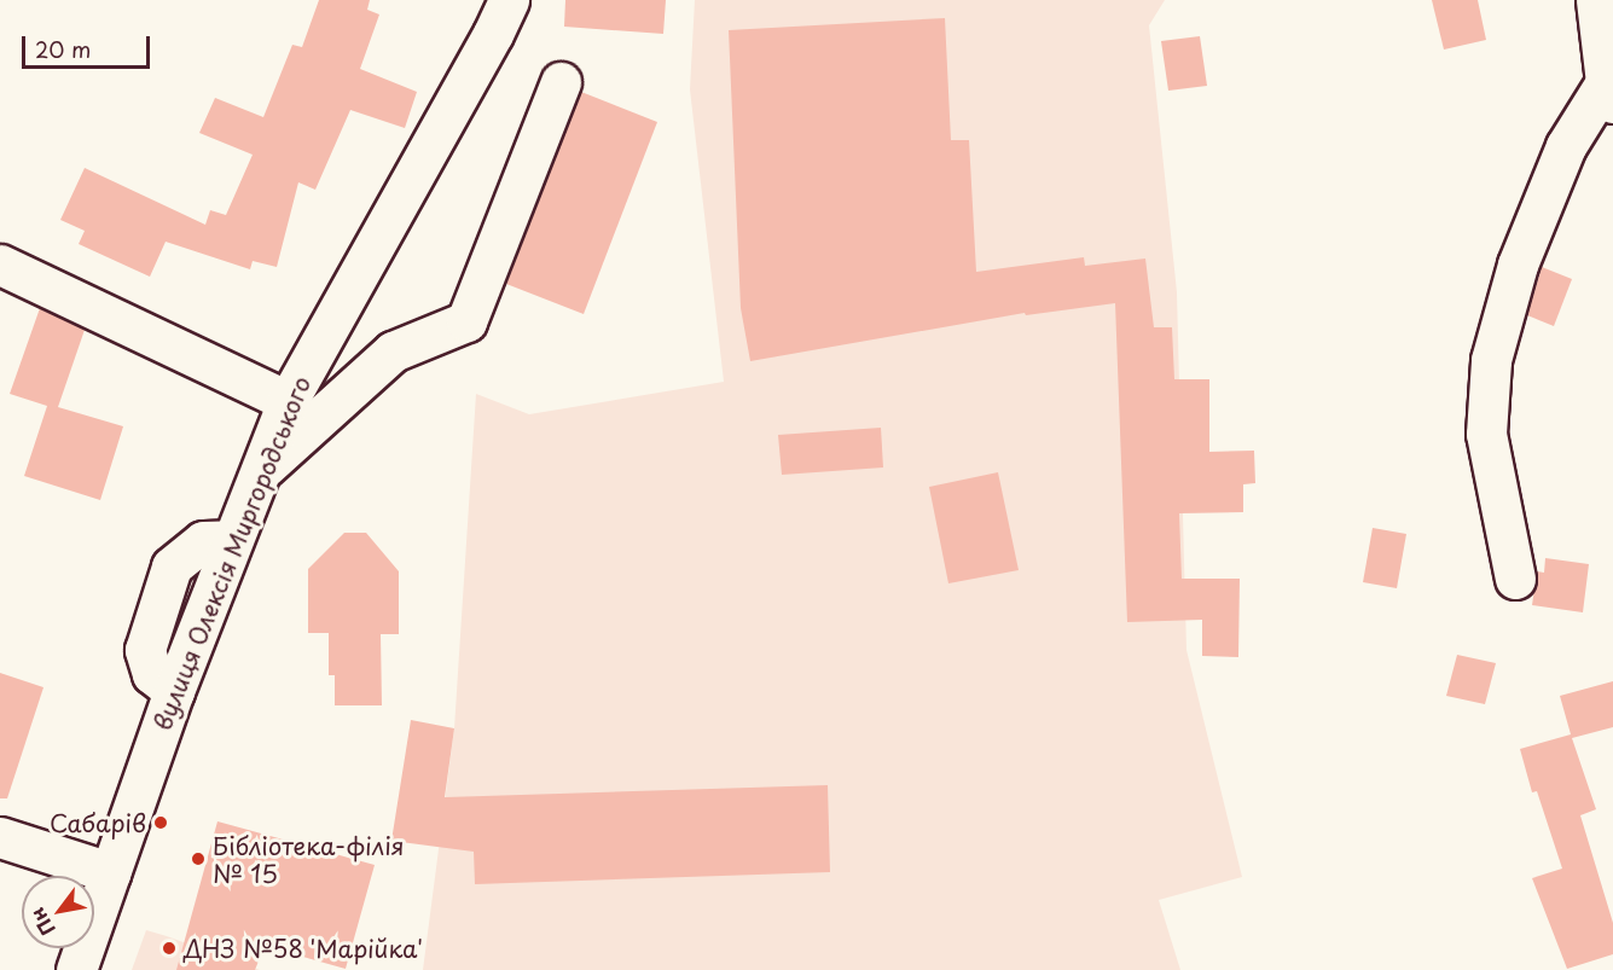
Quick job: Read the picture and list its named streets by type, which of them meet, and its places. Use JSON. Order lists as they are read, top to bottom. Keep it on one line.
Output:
{"streets":{"street":["вулиця Олексія Миргородського"]},"places":["Сабарів","Бібліотека-філія № 15","ДНЗ №58 'Марійка'"],"scale_bar":"20 m","north":"bottom left"}
